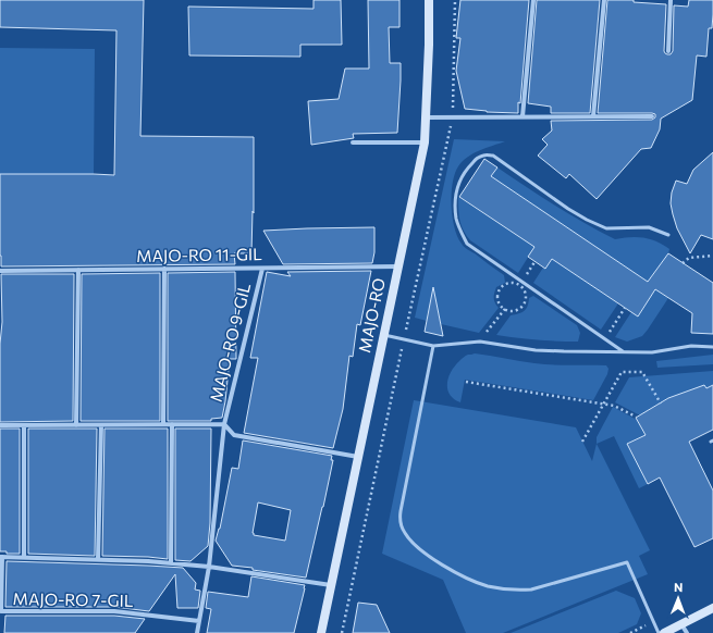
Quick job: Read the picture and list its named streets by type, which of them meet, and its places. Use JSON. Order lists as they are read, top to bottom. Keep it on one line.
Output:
{"streets":{"main road":["MAJO-RO"],"street":["MAJO-RO 11-GIL","MAJO-RO 9-GIL","MAJO-RO 7-GIL"]},"crossings":[["MAJO-RO 11-GIL","MAJO-RO"],["MAJO-RO 11-GIL","MAJO-RO 9-GIL"],["MAJO-RO","MAJO-RO 9-GIL"],["MAJO-RO","MAJO-RO 7-GIL"]],"north":"top"}
